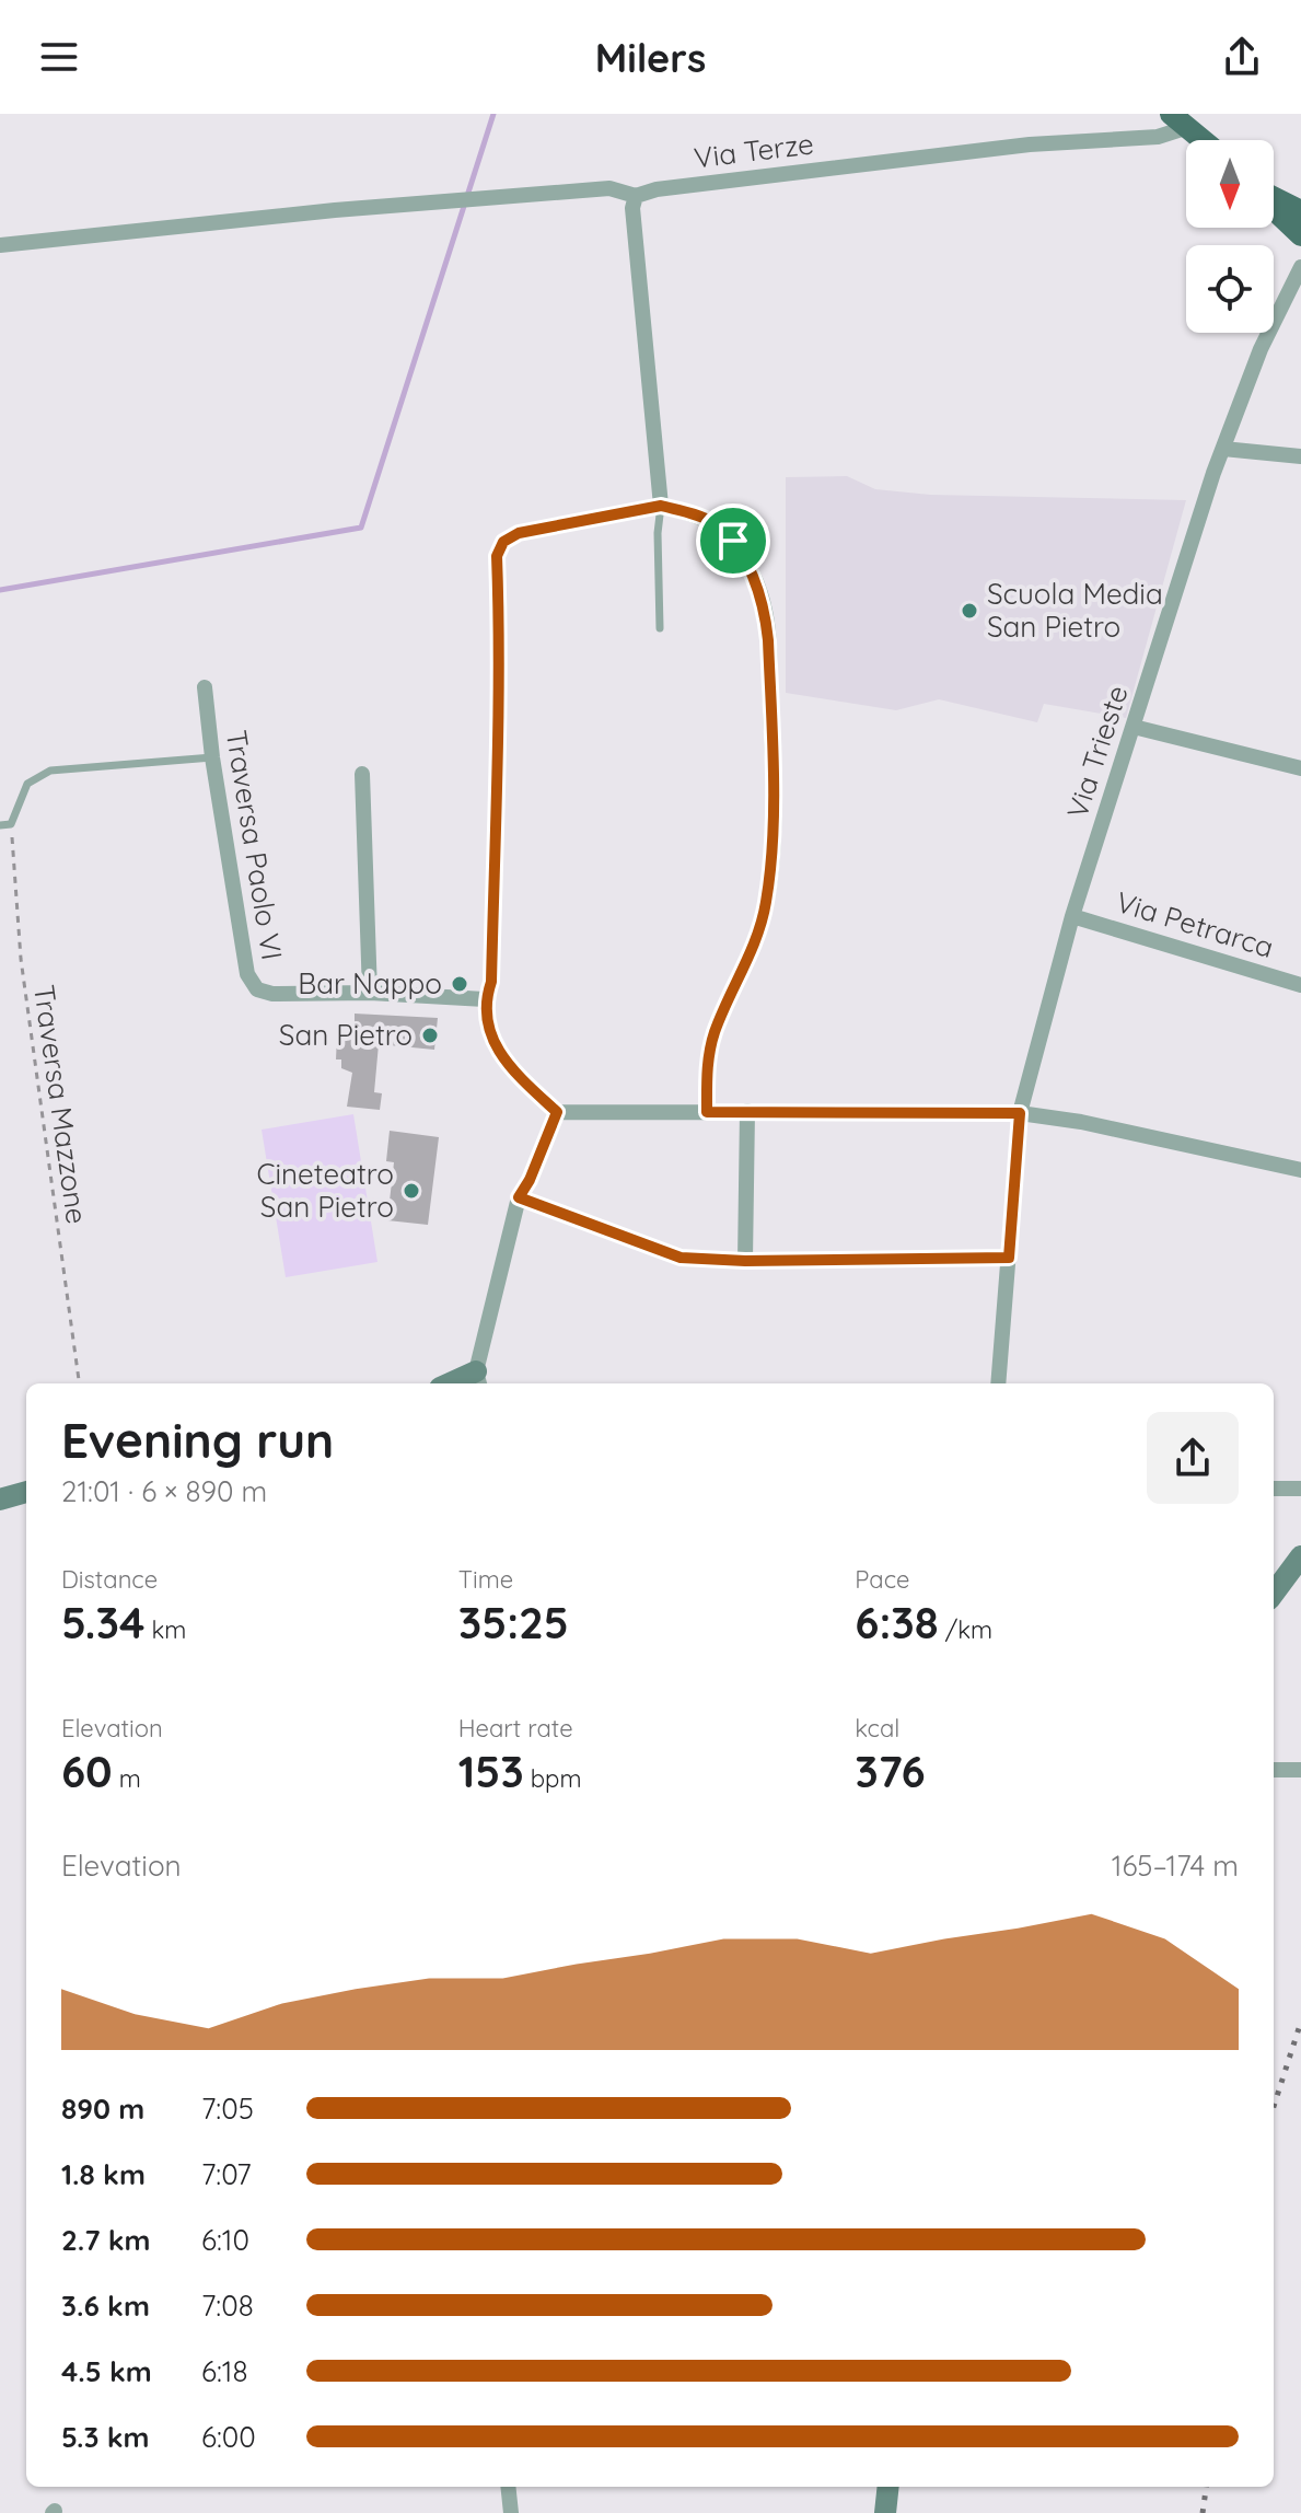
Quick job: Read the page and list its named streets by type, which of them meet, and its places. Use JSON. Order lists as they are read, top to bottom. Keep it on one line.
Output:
{"streets":{"street":["Via Terze","Via Trieste","Traversa Paolo VI","Via Petrarca"],"path":["Traversa Mazzone"]},"crossings":[["Via Trieste","Via Petrarca"]],"places":["Scuola Media San Pietro","Bar Nappo","San Pietro","Cineteatro San Pietro"],"north":"bottom","page":{"header":"Milers","heading":["Evening run","21:01 · 6 × 890 m"],"stats":[["Distance","5.34 km"],["Time","35:25"],["Pace","6:38 /km"],["Elevation","60 m"],["Heart rate","153 bpm"],["kcal","376"]],"chart":["Elevation","165–174 m"],"list":[{"name":"890 m","note":"7:05"},{"name":"1.8 km","note":"7:07"},{"name":"2.7 km","note":"6:10"},{"name":"3.6 km","note":"7:08"},{"name":"4.5 km","note":"6:18"},{"name":"5.3 km","note":"6:00"}]}}
